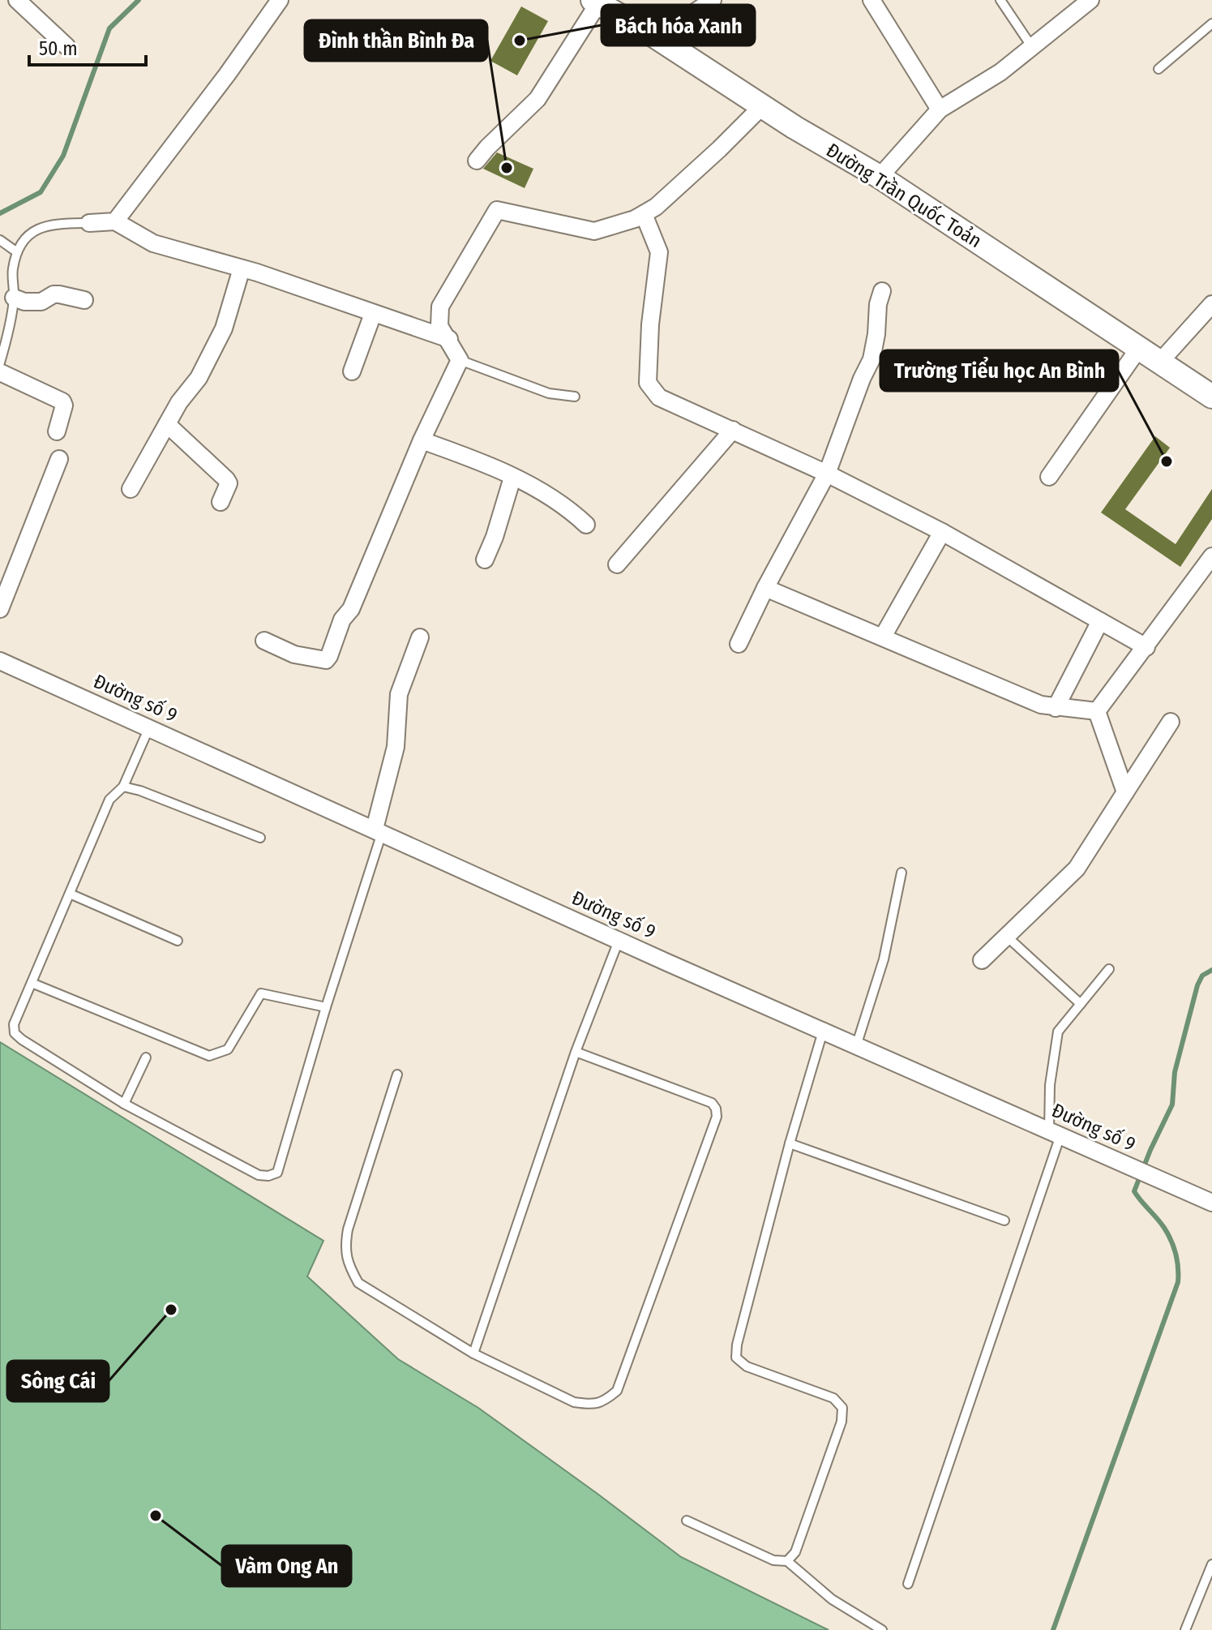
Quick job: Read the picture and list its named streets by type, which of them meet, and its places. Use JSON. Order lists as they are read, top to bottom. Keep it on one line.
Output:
{"streets":{"main road":["Đường Trần Quốc Toản"],"street":["Đường số 9"]},"places":["Bách hóa Xanh","Đình thần Bình Đa","Trường Tiểu học An Bình","Sông Cái","Vàm Ong An"],"scale_bar":"50 m"}
